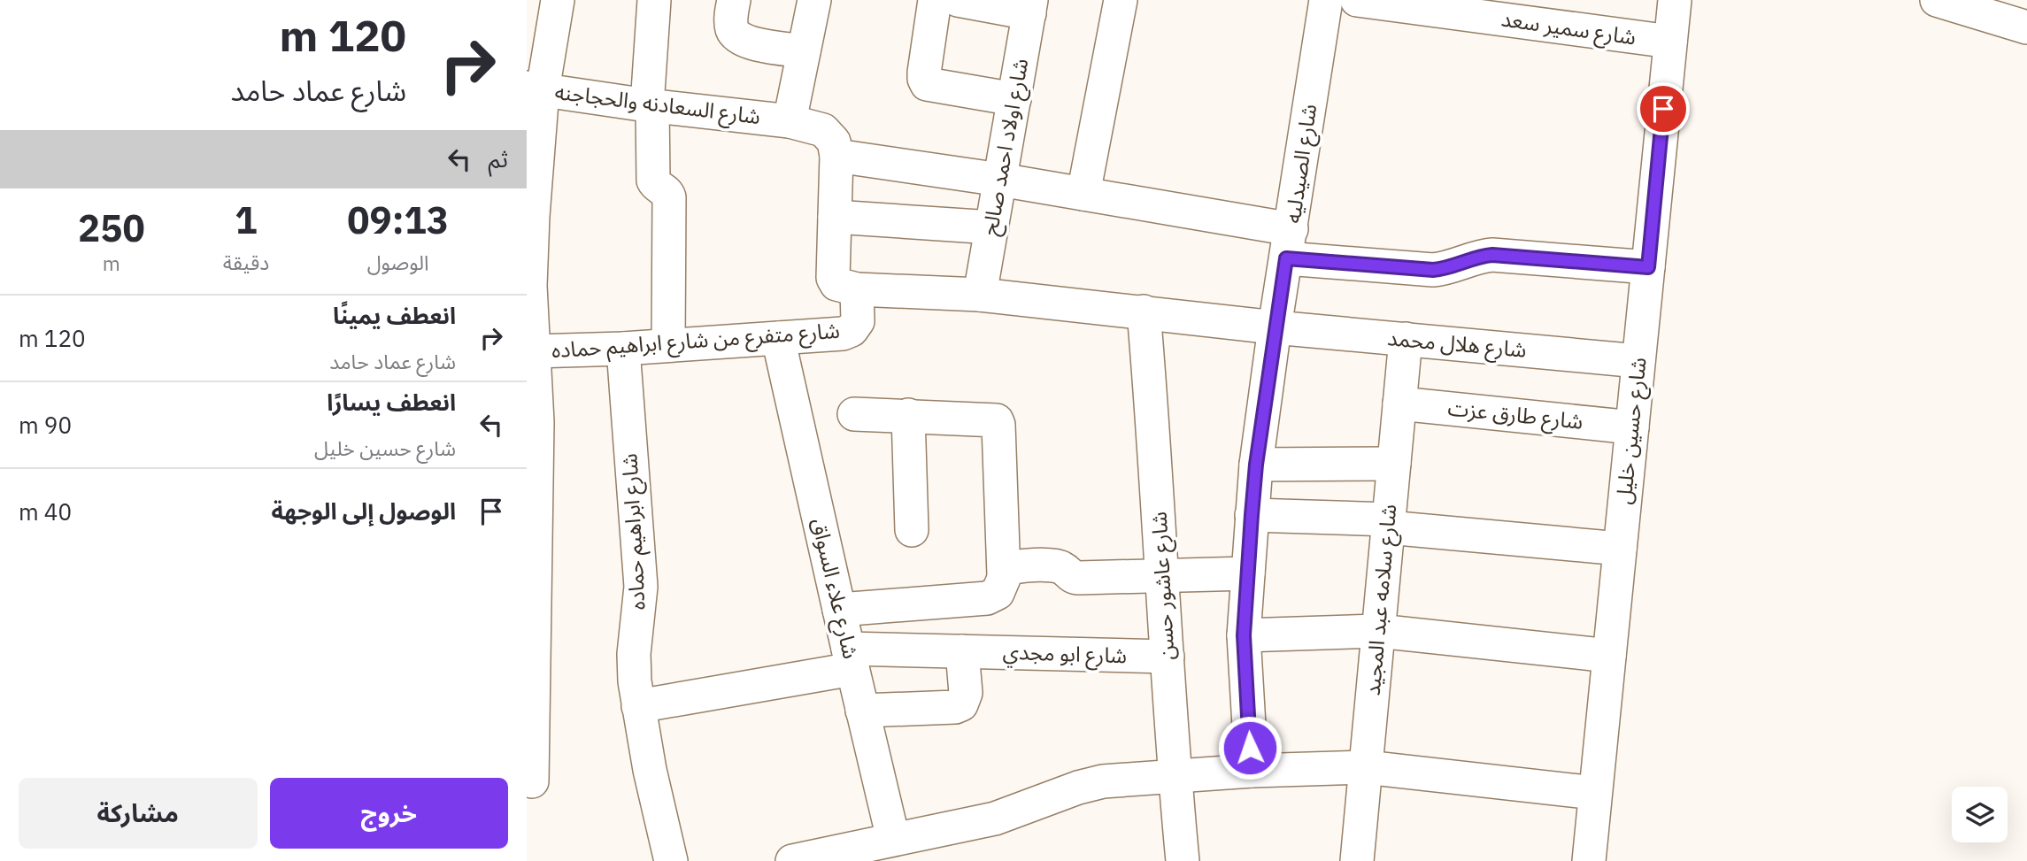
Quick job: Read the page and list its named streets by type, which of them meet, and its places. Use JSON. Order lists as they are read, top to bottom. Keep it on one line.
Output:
{"streets":{"street":["شارع سمير سعد","شارع السعادنه والحجاجنه","شارع اولاد احمد صالح","شارع الصيدليه","شارع متفرع من شارع ابراهيم حماده","شارع هلال محمد","شارع طارق عزت","شارع حسين خليل","شارع ابراهيم حماده","شارع عاشور حسن","شارع علاء السواق","شارع سلامه عبد المجيد","شارع ابو مجدي"]},"crossings":[["شارع سمير سعد","شارع حسين خليل"],["شارع اولاد احمد صالح","شارع هلال محمد"],["شارع الصيدليه","شارع هلال محمد"],["شارع متفرع من شارع ابراهيم حماده","شارع هلال محمد"],["شارع متفرع من شارع ابراهيم حماده","شارع ابراهيم حماده"],["شارع متفرع من شارع ابراهيم حماده","شارع علاء السواق"],["شارع هلال محمد","شارع حسين خليل"],["شارع هلال محمد","شارع عاشور حسن"],["شارع هلال محمد","شارع سلامه عبد المجيد"],["شارع طارق عزت","شارع حسين خليل"],["شارع طارق عزت","شارع سلامه عبد المجيد"],["شارع ابراهيم حماده","شارع ابو مجدي"],["شارع عاشور حسن","شارع ابو مجدي"],["شارع علاء السواق","شارع ابو مجدي"]],"page":{"turn":["120 m","شارع عماد حامد"],"then":"ثم","eta":["09:13","الوصول","1","دقيقة","250","m"],"list":[{"name":"انعطف يمينًا","note":"شارع عماد حامد","value":"120 m"},{"name":"انعطف يسارًا","note":"شارع حسين خليل","value":"90 m"},{"name":"الوصول إلى الوجهة","value":"40 m"}],"buttons":["خروج","مشاركة"]}}
